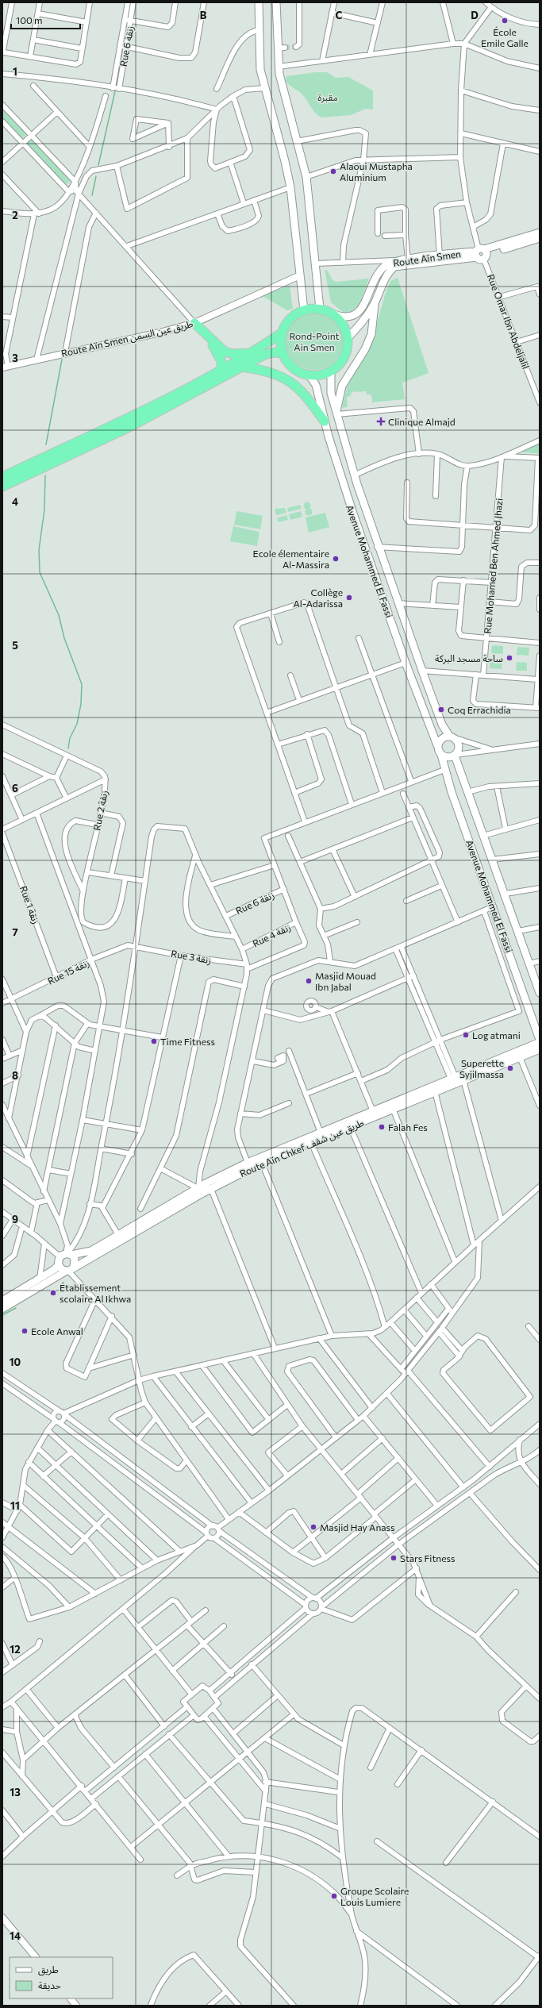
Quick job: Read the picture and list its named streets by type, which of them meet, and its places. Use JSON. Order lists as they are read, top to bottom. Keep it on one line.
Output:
{"streets":{"main road":["Route Aïn Smen","Avenue Mohammed El Fassi","Route Aïn Chkef طريق عين شقف"],"street":["Rue 6 زنقة","Rue Omar Ibn Abdeljalil","Route Aïn Smen طريق عين السمن","Rue Mohamed Ben Ahmed Jhazi","Rue 2 زنقة","Rue 1 زنقة","Rue 4 زنقة","Rue 3 زنقة","Rue 15 زنقة"]},"crossings":[["Route Aïn Smen","Rue Omar Ibn Abdeljalil"],["Route Aïn Smen","Avenue Mohammed El Fassi"],["Avenue Mohammed El Fassi","Route Aïn Chkef طريق عين شقف"],["Rue 1 زنقة","Rue 15 زنقة"],["Rue 3 زنقة","Rue 15 زنقة"]],"parks":["مقبرة","Rond-Point Ain Smen"],"places":{"other":["École Emile Galle","Alaoui Mustapha Aluminium","Ecole élementaire Al-Massira","Collège Al-Adarissa","ساحة مسجد البركة","Coq Errachidia","Masjid Mouad Ibn Jabal","Log atmani","Time Fitness","Superette Syjilmassa","Falah Fes","Établissement scolaire Al Ikhwa","Ecole Anwal","Masjid Hay Anass","Stars Fitness","Groupe Scolaire Louis Lumiere"],"health":["Clinique Almajd"]},"legend":["طريق","حديقة"],"scale_bar":"100 m","grid":{"columns":["B","C","D"],"rows":["1","2","3","4","5","6","7","8","9","10","11","12","13","14"]}}
